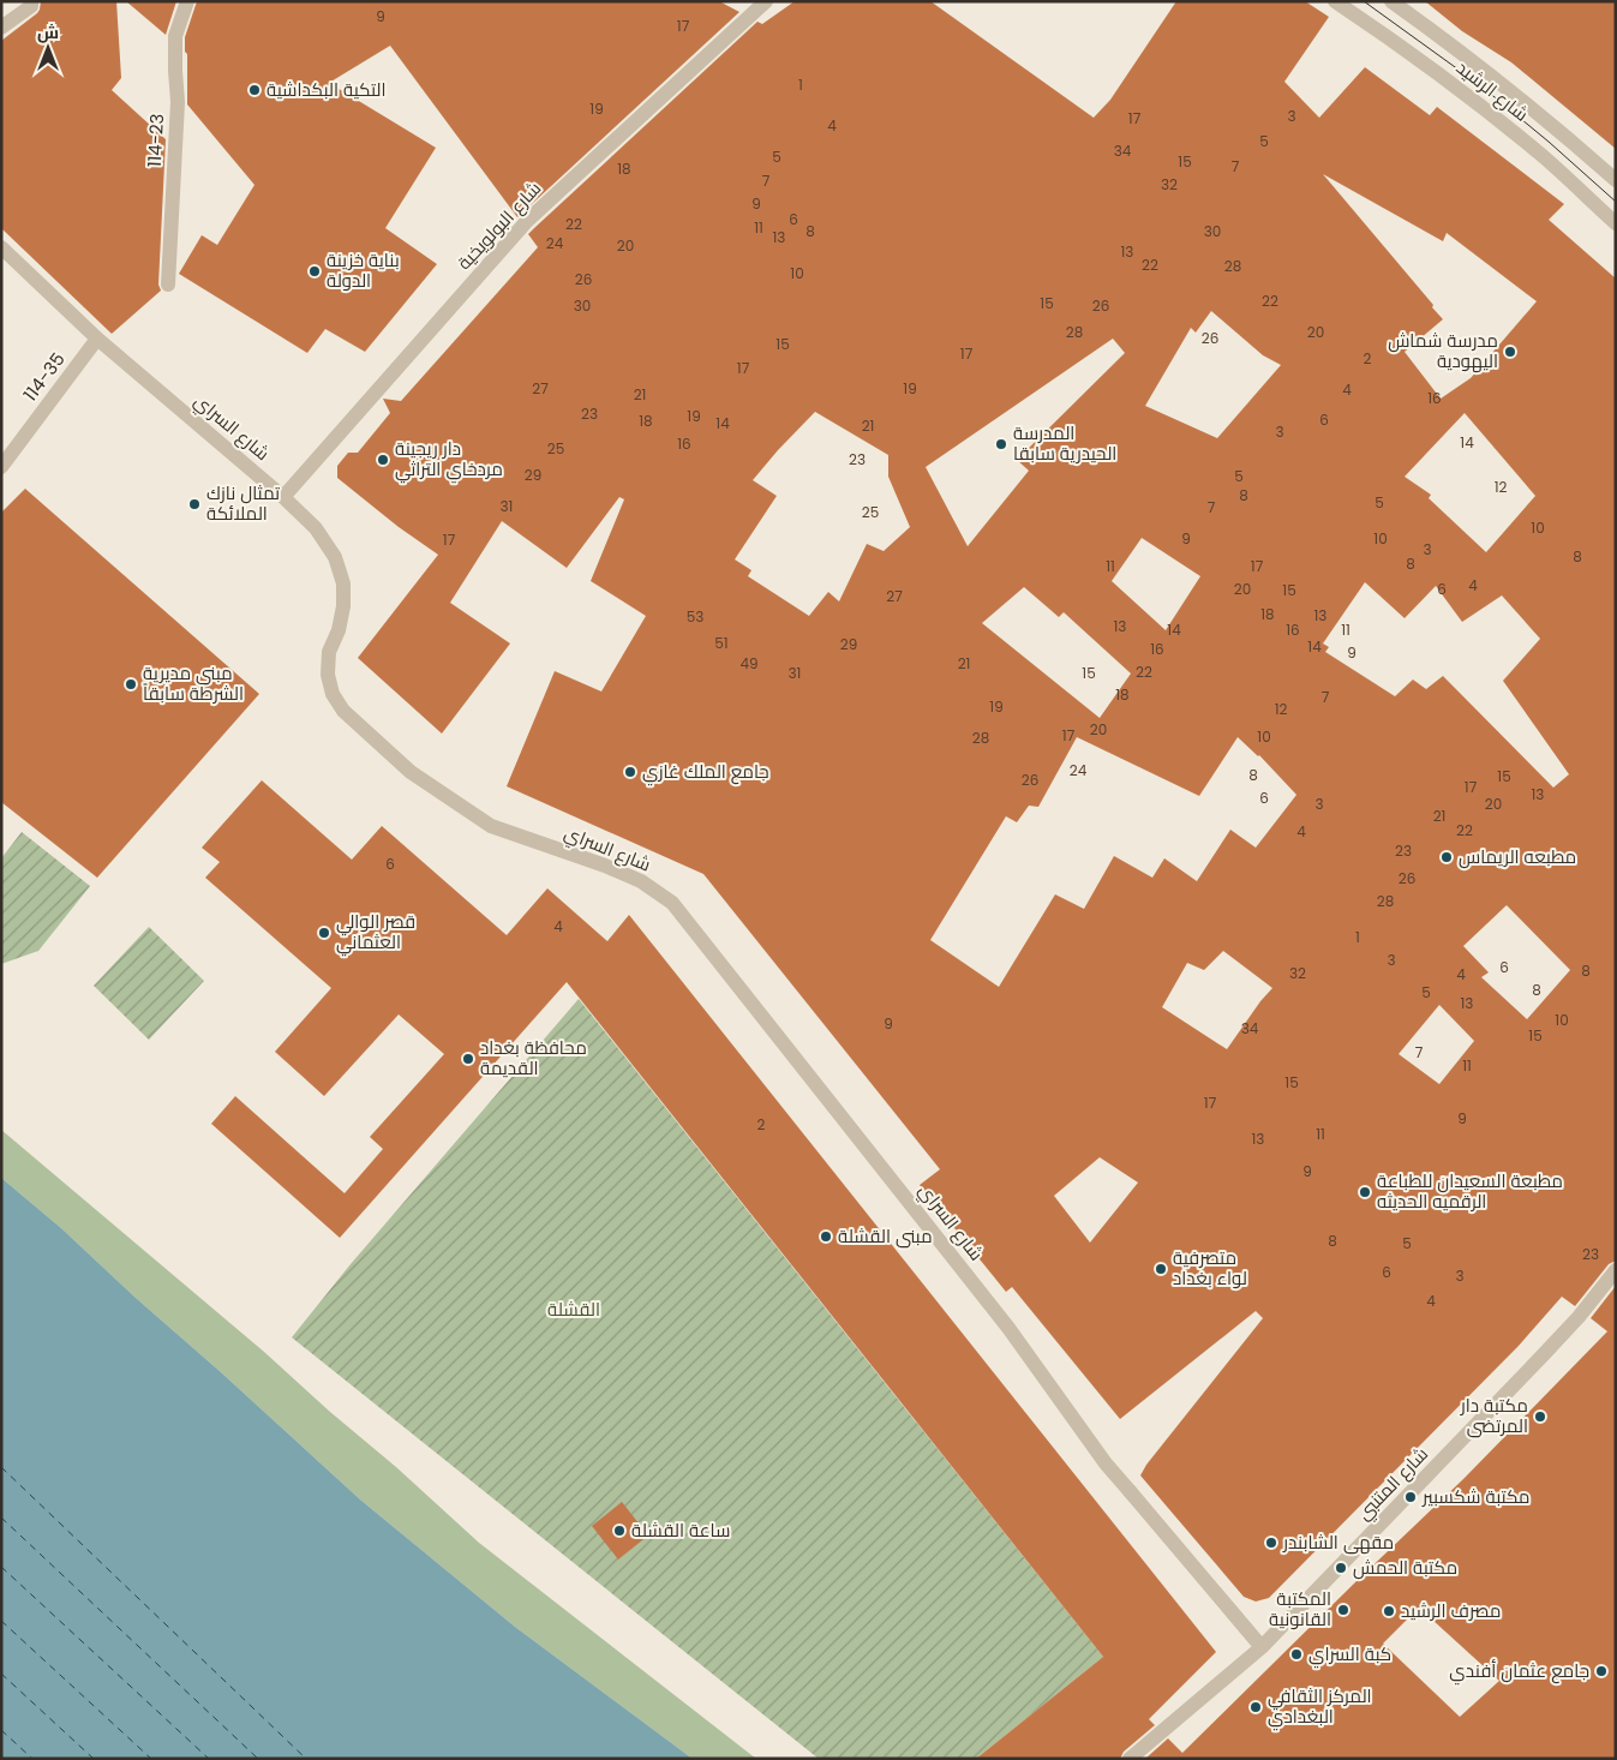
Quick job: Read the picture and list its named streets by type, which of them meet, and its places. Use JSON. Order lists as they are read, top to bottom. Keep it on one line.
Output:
{"streets":{"street":["شارع الرشيد","114-23","شارع البولويخية","114-35","شارع السراي","شارع المتنبي"]},"crossings":[["شارع البولويخية","شارع السراي"],["114-35","شارع السراي"],["شارع السراي","شارع المتنبي"]],"parks":["القشلة"],"places":["التكية البكداشية","بناية خزينة الدولة","مدرسة شماش اليهودية","المدرسة الحيدرية سابقا","دار ريجينة مردخاي التراثي","تمثال نازك الملائكة","مبنى مديرية الشرطة سابقاً","جامع الملك غازي","مطبعه الريماس","قصر الوالي العثماني","محافظة بغداد القديمة","مطبعة السعيدان للطباعة الرقميه الحديثه","مبنى القشلة","متصرفية لواء بغداد","مكتبة دار المرتضى","مكتبة شكسبير","ساعة القشلة","مقهى الشابندر","مكتبة الحمش","المكتبة القانونية","مصرف الرشيد","كبة السراي","جامع عثمان أفندي","المركز الثقافي البغدادي"],"house_numbers":["9","17","1","19","3","17","4","5","34","5","15","7","18","7","32","9","6","22","11","8","30","13","24","20","13","22","28","10","26","22","15","30","26","28","20","26","15","17","2","17","27","19","4","21","16","23","19","6","18","14","21","3","14","16","25","23","29","5","12","8","5","31","7","25","10","9","10","17","3","8","8","11","17","4","20","6","15","27","18","13","53","13","14","16","11","51","29","14","16","9","49","21","22","31","15","18","7","19","12","20","17","10","28","24","8","15","26","17","13","6","3","20","21","22","4","23","6","26","28","4","1","3","6","8","32","4","8","5","13","10","9","34","15","7","11","15","17","9","2","11","13","9","8","5","23","6","3","4"],"north":"top"}
